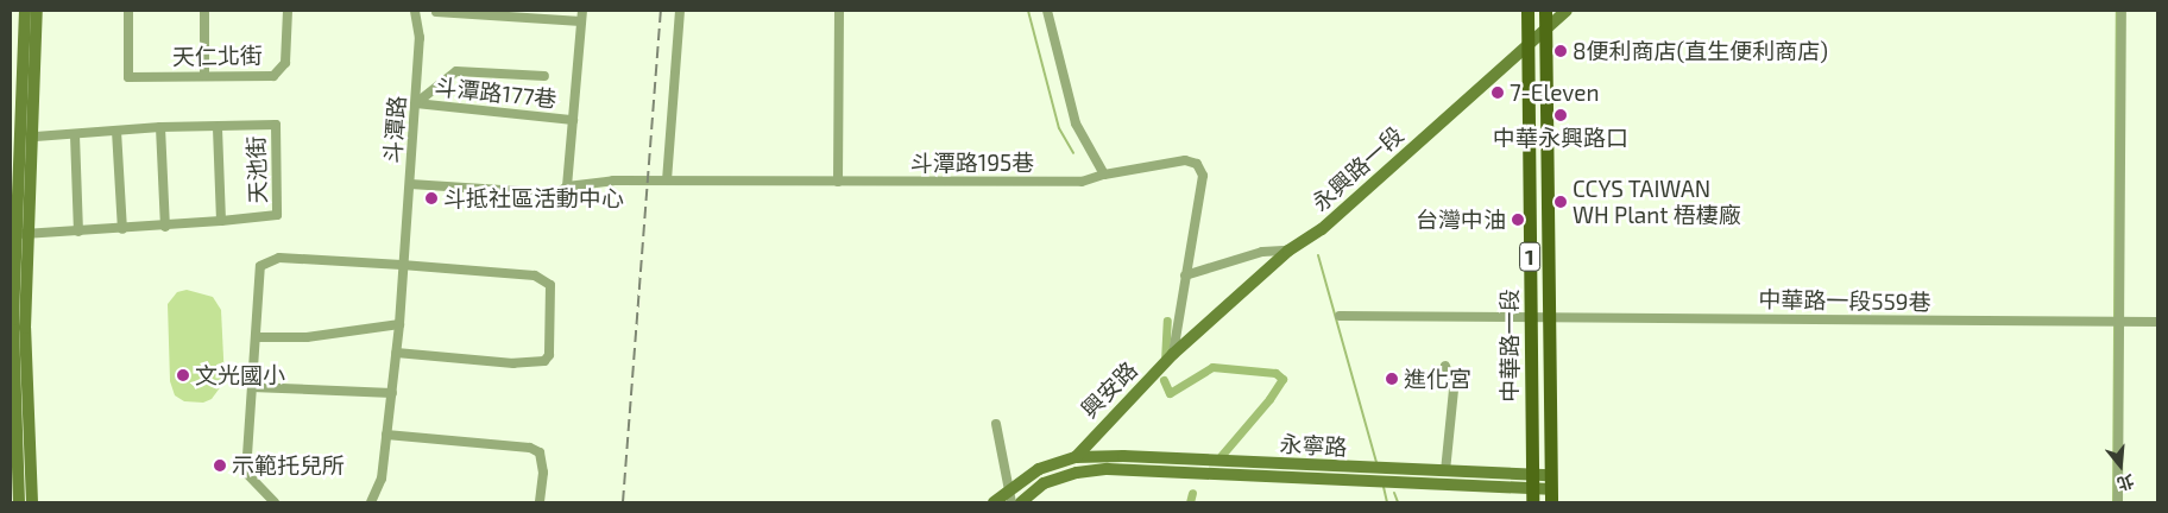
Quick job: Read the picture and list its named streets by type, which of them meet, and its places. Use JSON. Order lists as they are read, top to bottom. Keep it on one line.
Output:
{"streets":{"main road":["1","中華路一段"],"street":["天仁北街","斗潭路177巷","斗潭路","斗潭路195巷","永興路一段","天池街","中華路一段559巷","興安路","永寧路"]},"crossings":[["斗潭路177巷","斗潭路"],["斗潭路","斗潭路195巷"],["永興路一段","中華路一段"],["永興路一段","興安路"],["中華路一段559巷","中華路一段"],["中華路一段","永寧路"],["興安路","永寧路"]],"places":["8便利商店(直生便利商店)","7-Eleven","中華永興路口","斗抵社區活動中心","CCYS TAIWAN WH Plant 梧棲廠","台灣中油","文光國小","進化宮","示範托兒所"],"north":"bottom"}
